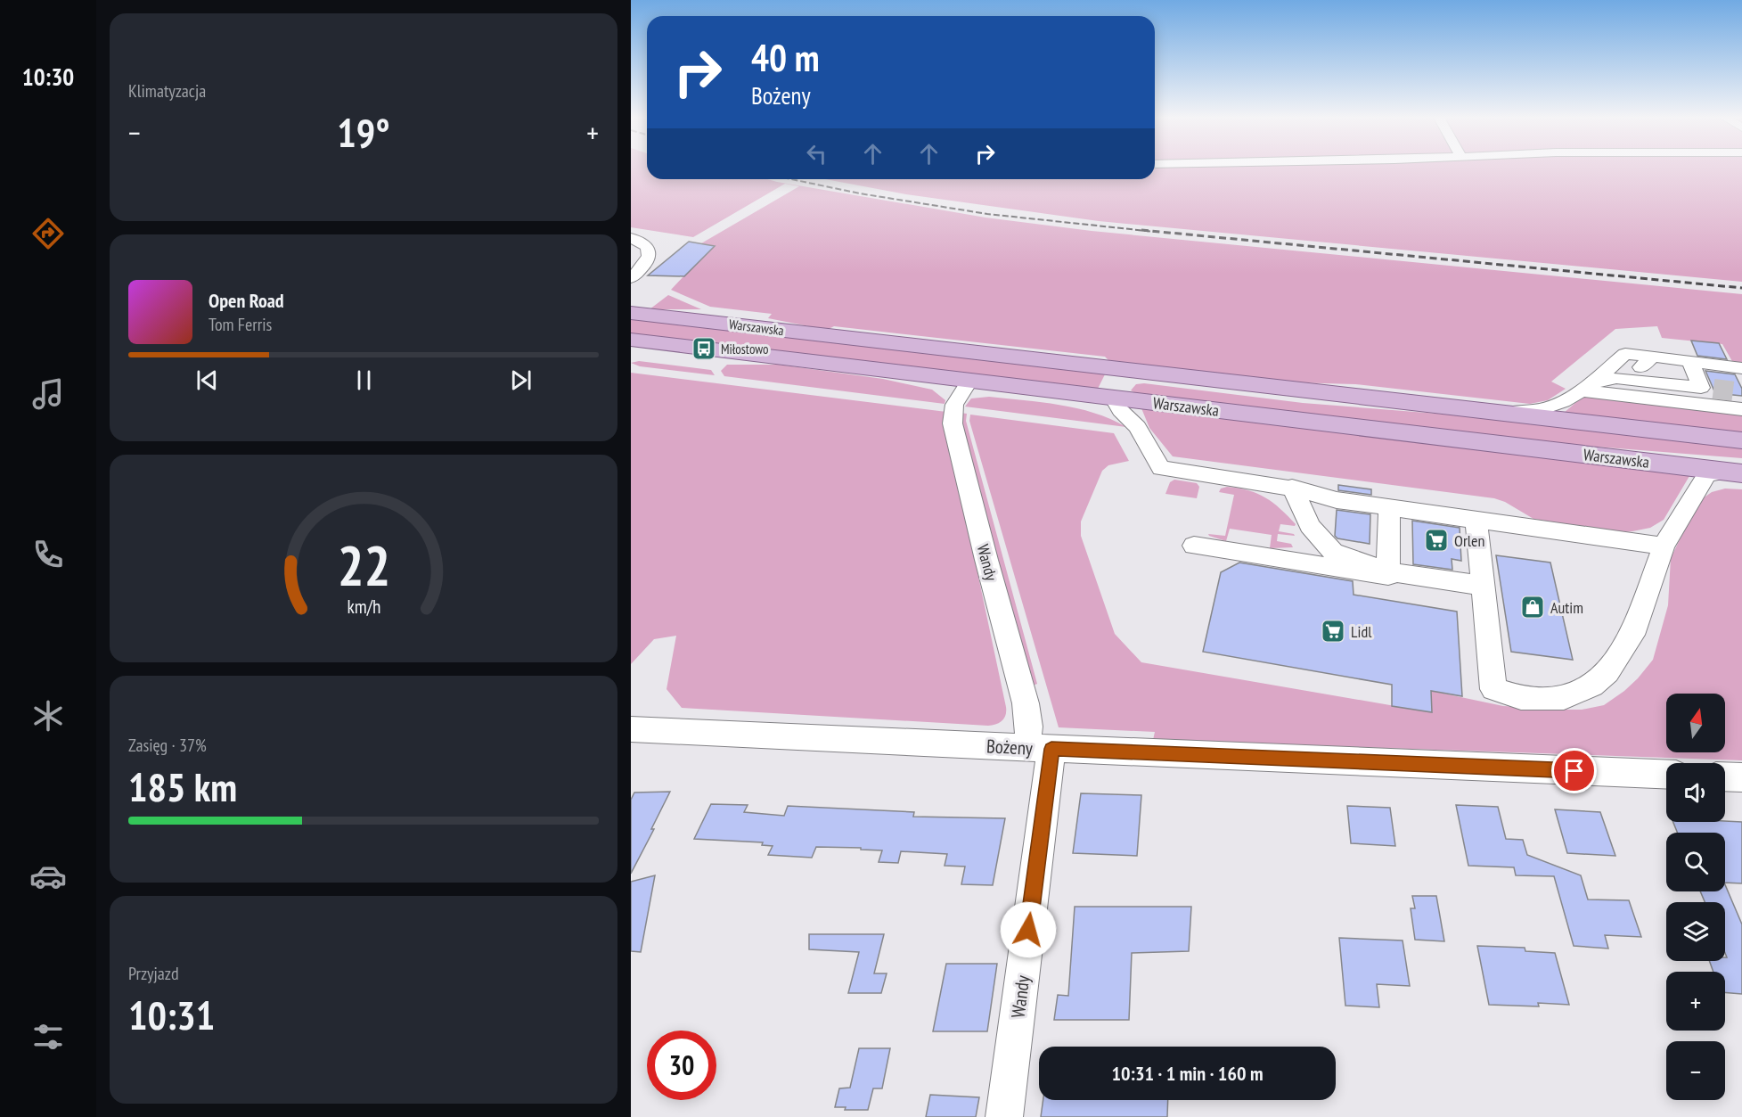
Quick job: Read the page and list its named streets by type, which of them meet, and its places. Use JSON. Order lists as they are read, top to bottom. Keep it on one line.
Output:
{"streets":{"main road":["Warszawska"],"street":["Wandy","Bożeny"]},"crossings":[["Warszawska","Wandy"],["Wandy","Bożeny"]],"places":{"bus stop":["Miłostowo"],"supermarket":["Orlen","Lidl"],"shop":["Autim"]},"north":"top","page":{"tabs":"10:30","tile":["Klimatyzacja",["Zasięg · 37%","185 km"],["Przyjazd","10:31"]],"turn":["40 m","Bożeny"],"heat":["−","19°","+"],"song":["Open Road","Tom Ferris"],"map_buttons":["+","−"],"limit":"30","trip":"10:31 · 1 min · 160 m","gauge":["22","km/h"]}}
